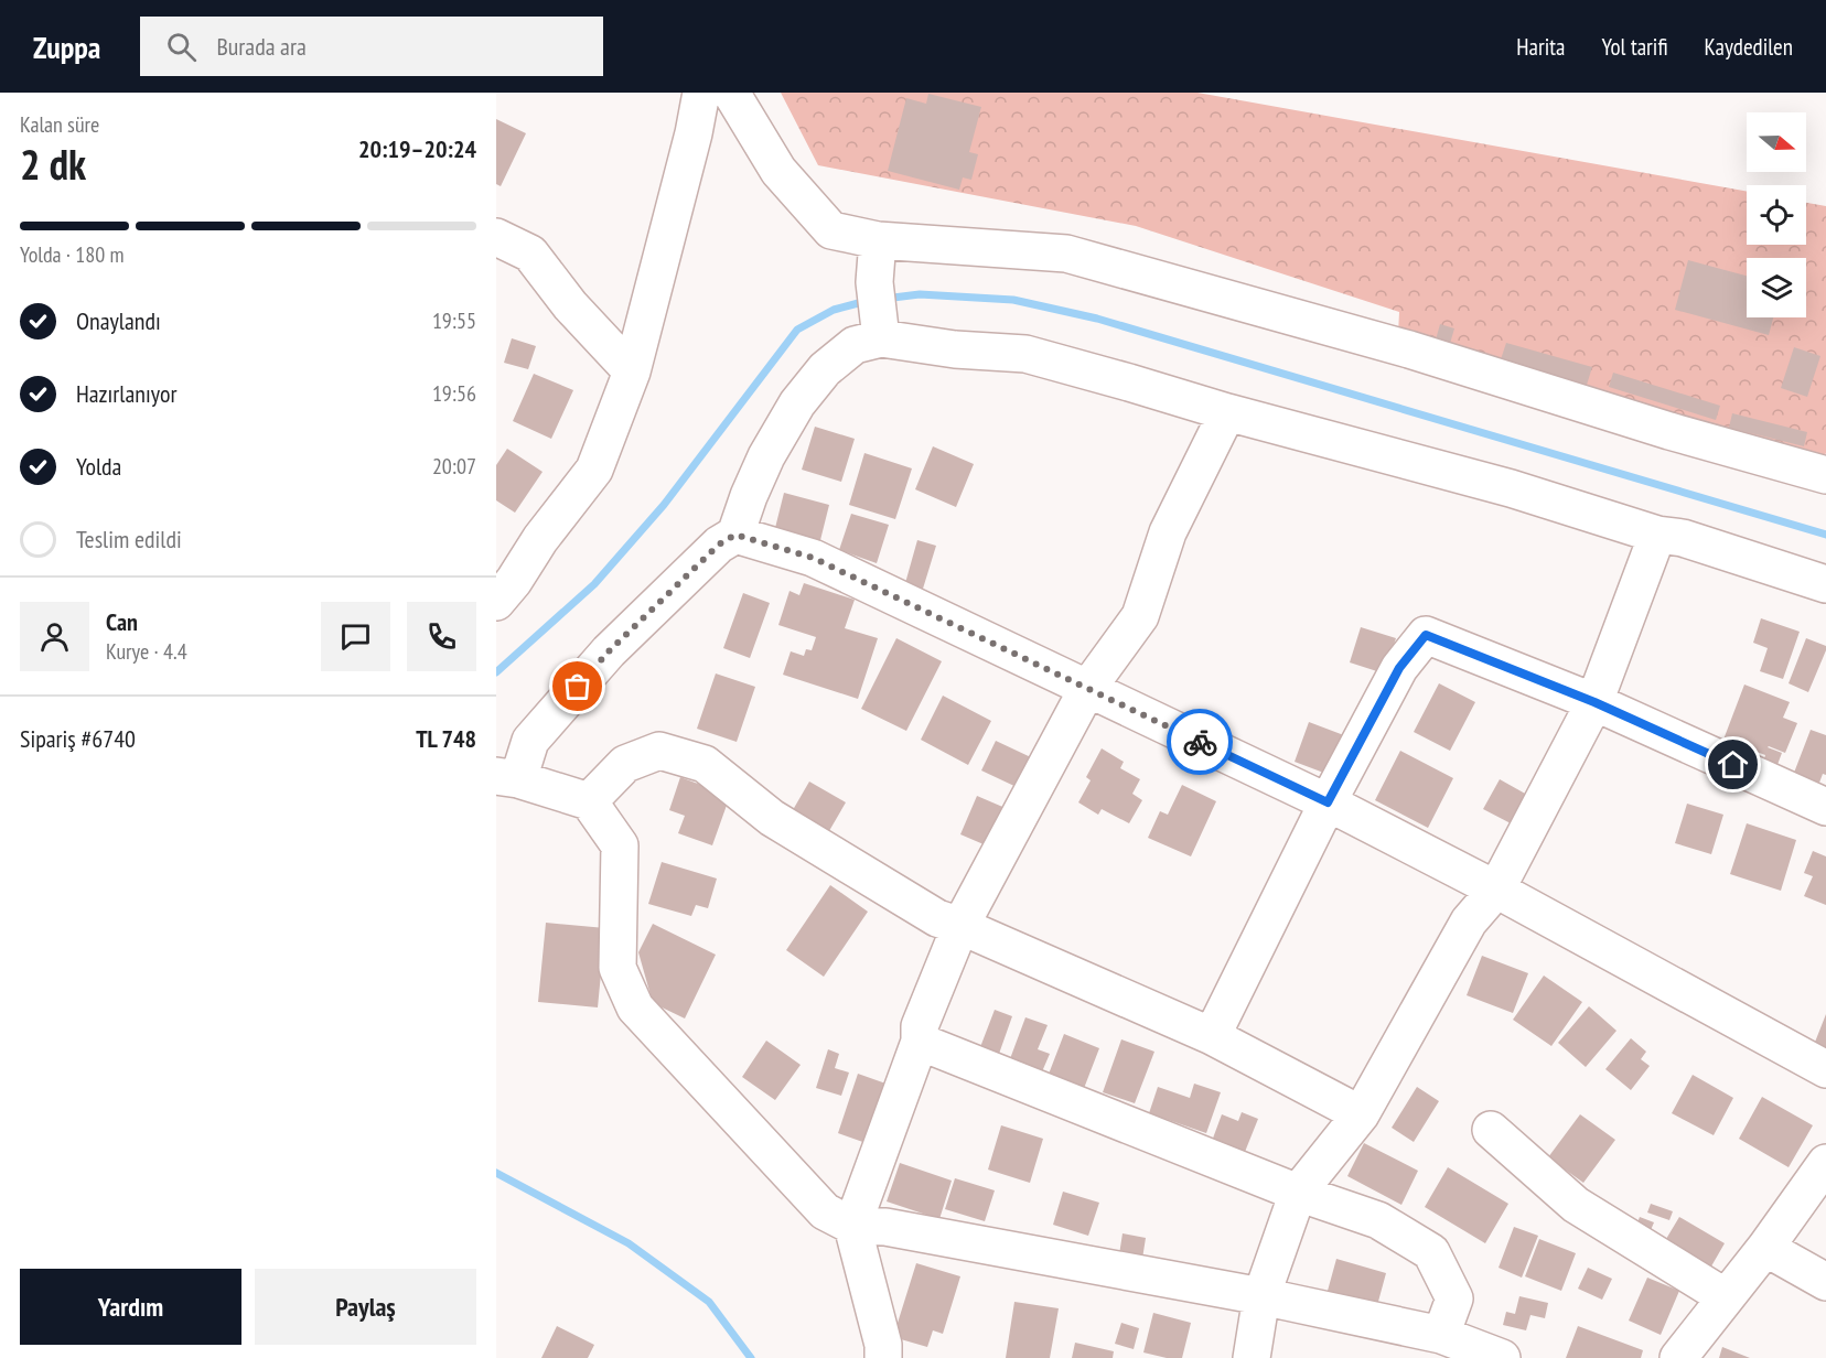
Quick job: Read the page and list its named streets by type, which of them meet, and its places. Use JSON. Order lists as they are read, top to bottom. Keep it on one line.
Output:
{"north":"right","page":{"header":"Zuppa","search":"Burada ara","nav":["Harita","Yol tarifi","Kaydedilen"],"heading":["2 dk","Kalan süre","20:19–20:24"],"panel":["Can","Kurye · 4.4","Sipariş #6740","TL 748"],"bar":"Yolda · 180 m","list":[["Onaylandı","19:55"],["Hazırlanıyor","19:56"],["Yolda","20:07"],"Teslim edildi"],"buttons":["Yardım","Paylaş"]}}
